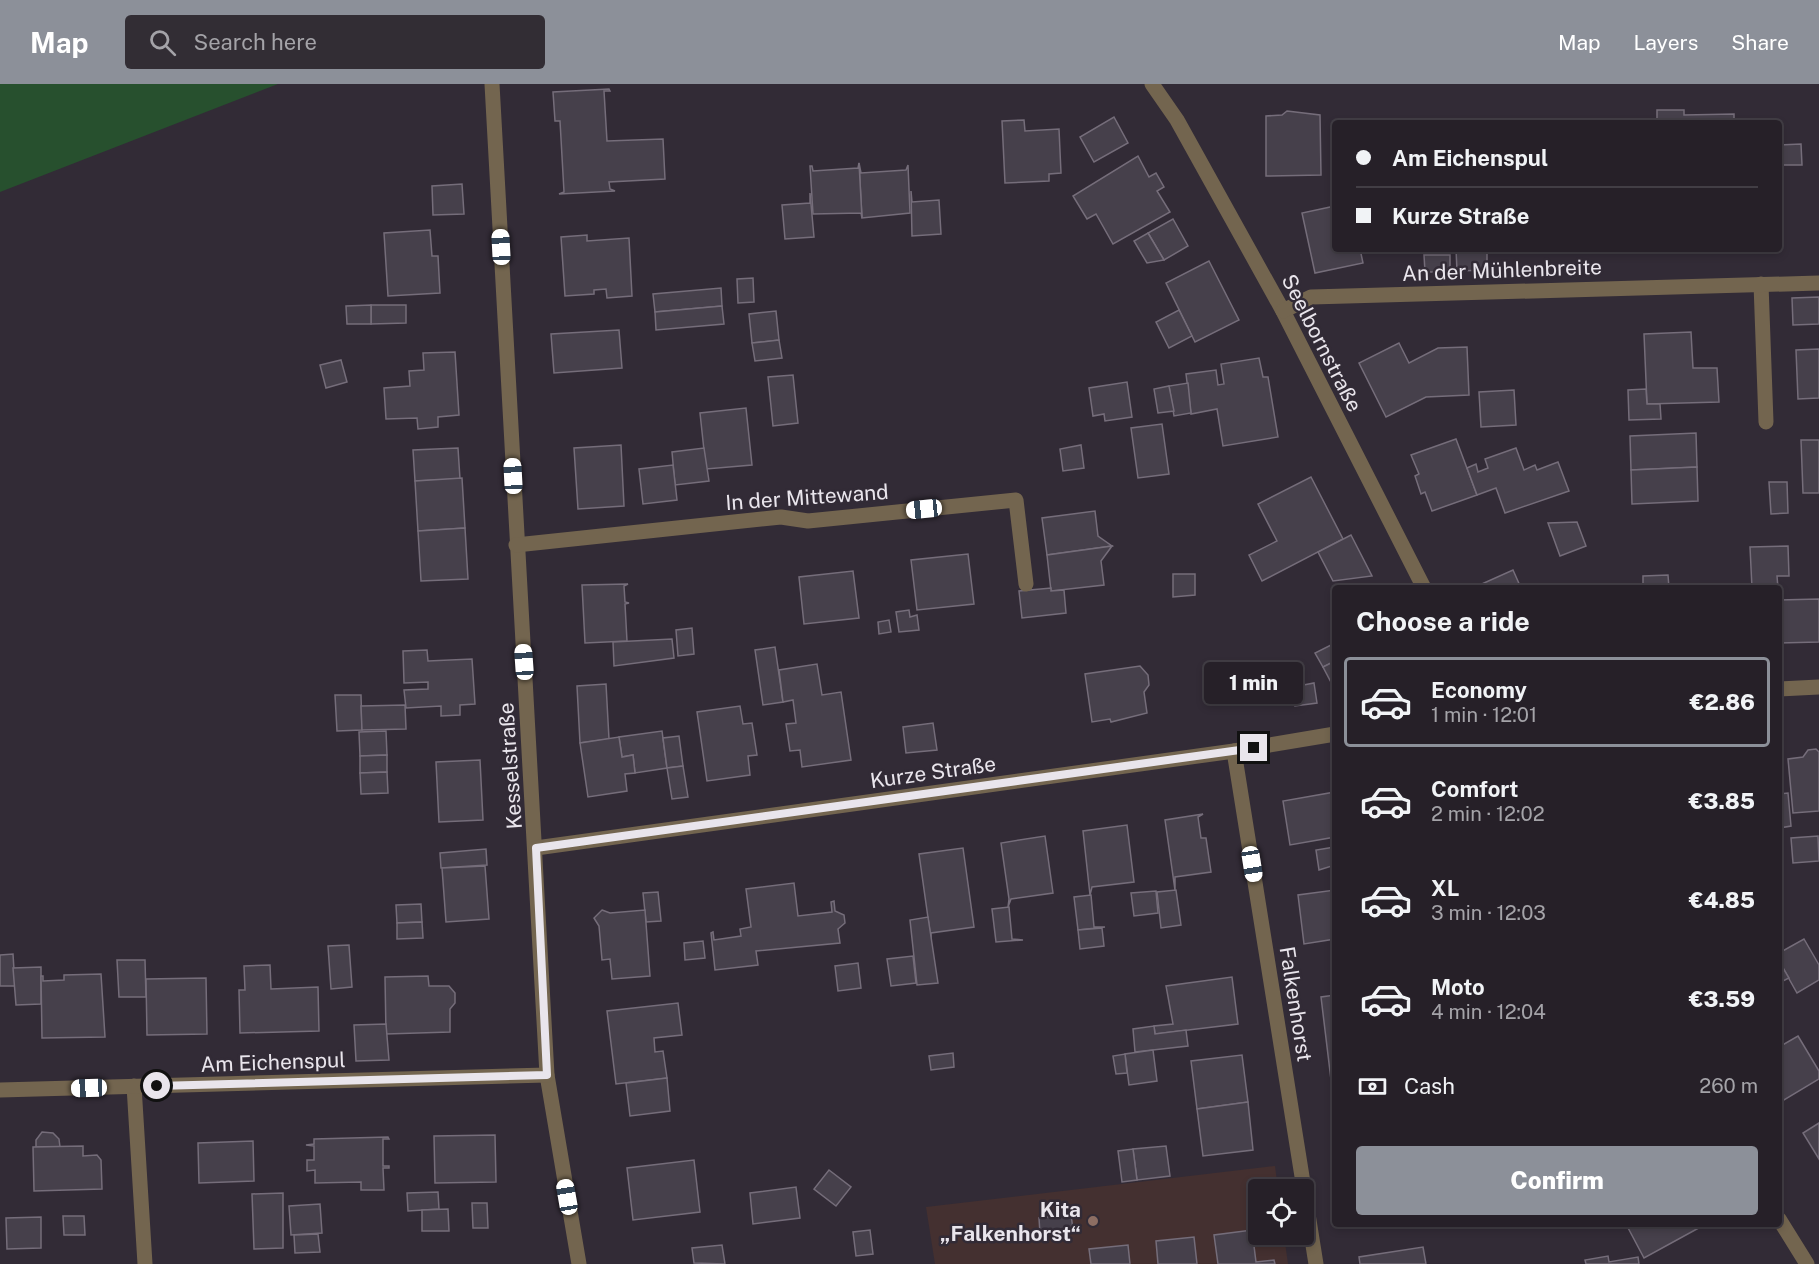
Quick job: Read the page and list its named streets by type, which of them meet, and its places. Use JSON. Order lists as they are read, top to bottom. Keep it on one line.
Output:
{"streets":{"street":["An der Mühlenbreite","Seelbornstraße","In der Mittewand","Kesselstraße","Kurze Straße","Falkenhorst","Am Eichenspul"]},"crossings":[["An der Mühlenbreite","Seelbornstraße"],["In der Mittewand","Kesselstraße"],["Kesselstraße","Kurze Straße"],["Kesselstraße","Am Eichenspul"],["Kurze Straße","Falkenhorst"]],"places":["Kita „Falkenhorst“"],"page":{"header":"Map","search":"Search here","nav":["Map","Layers","Share"],"banner":["Am Eichenspul","Kurze Straße"],"heading":"Choose a ride","list":[{"name":"Economy","note":"1 min · 12:01","value":"€2.86"},{"name":"Comfort","note":"2 min · 12:02","value":"€3.85"},{"name":"XL","note":"3 min · 12:03","value":"€4.85"},{"name":"Moto","note":"4 min · 12:04","value":"€3.59"}],"bubble":"1 min","pay":["Cash","260 m"],"buttons":"Confirm"}}
